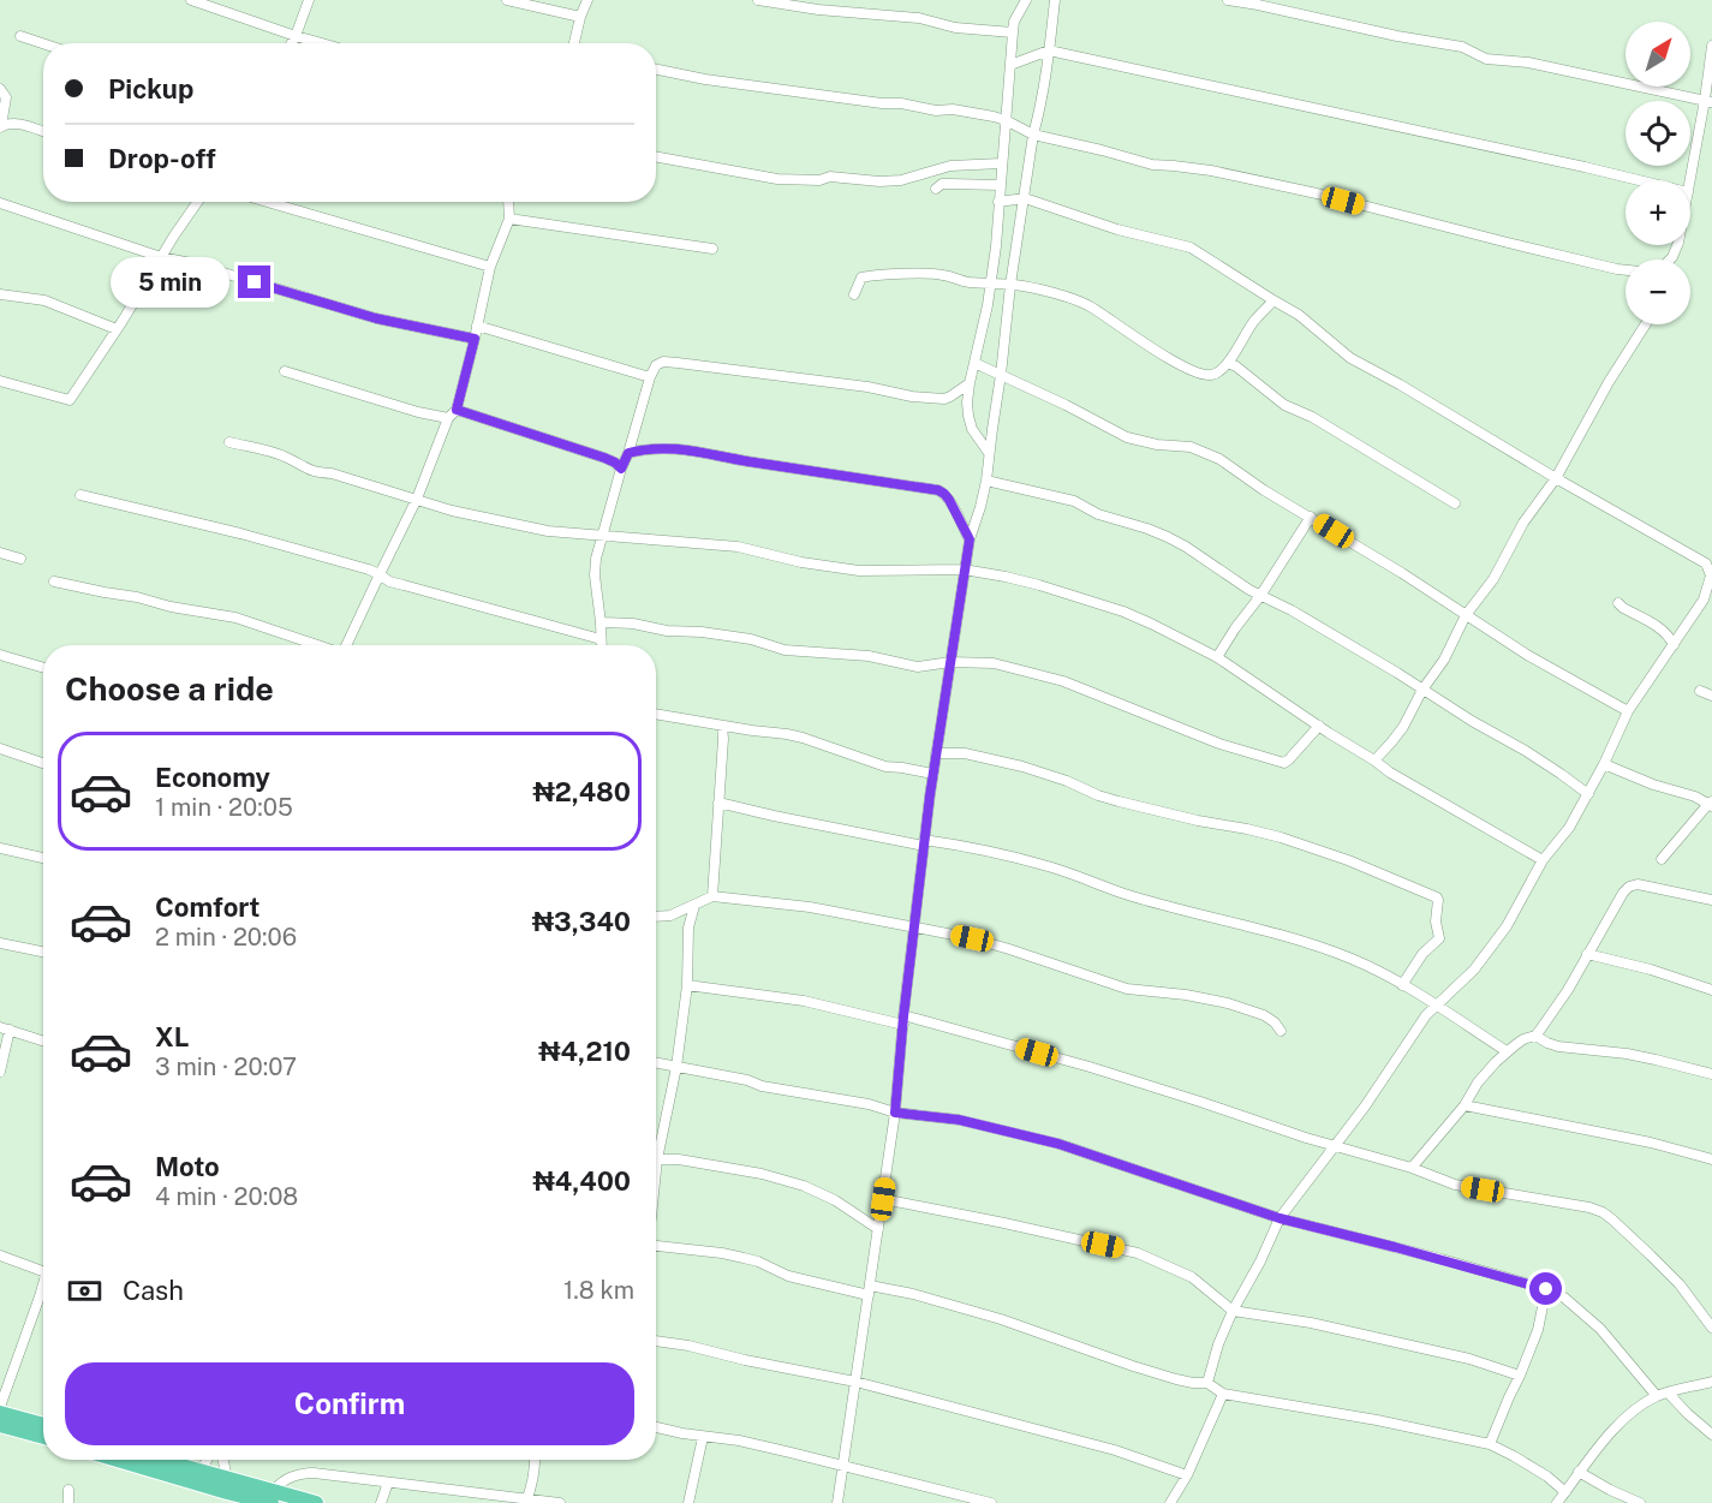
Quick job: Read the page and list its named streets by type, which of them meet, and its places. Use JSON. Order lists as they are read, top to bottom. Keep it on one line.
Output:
{"north":"top right","page":{"map_buttons":["+","−"],"banner":["Pickup","Drop-off"],"bubble":"5 min","heading":"Choose a ride","list":[{"name":"Economy","note":"1 min · 20:05","value":"₦2,480"},{"name":"Comfort","note":"2 min · 20:06","value":"₦3,340"},{"name":"XL","note":"3 min · 20:07","value":"₦4,210"},{"name":"Moto","note":"4 min · 20:08","value":"₦4,400"}],"pay":["Cash","1.8 km"],"buttons":"Confirm"}}
